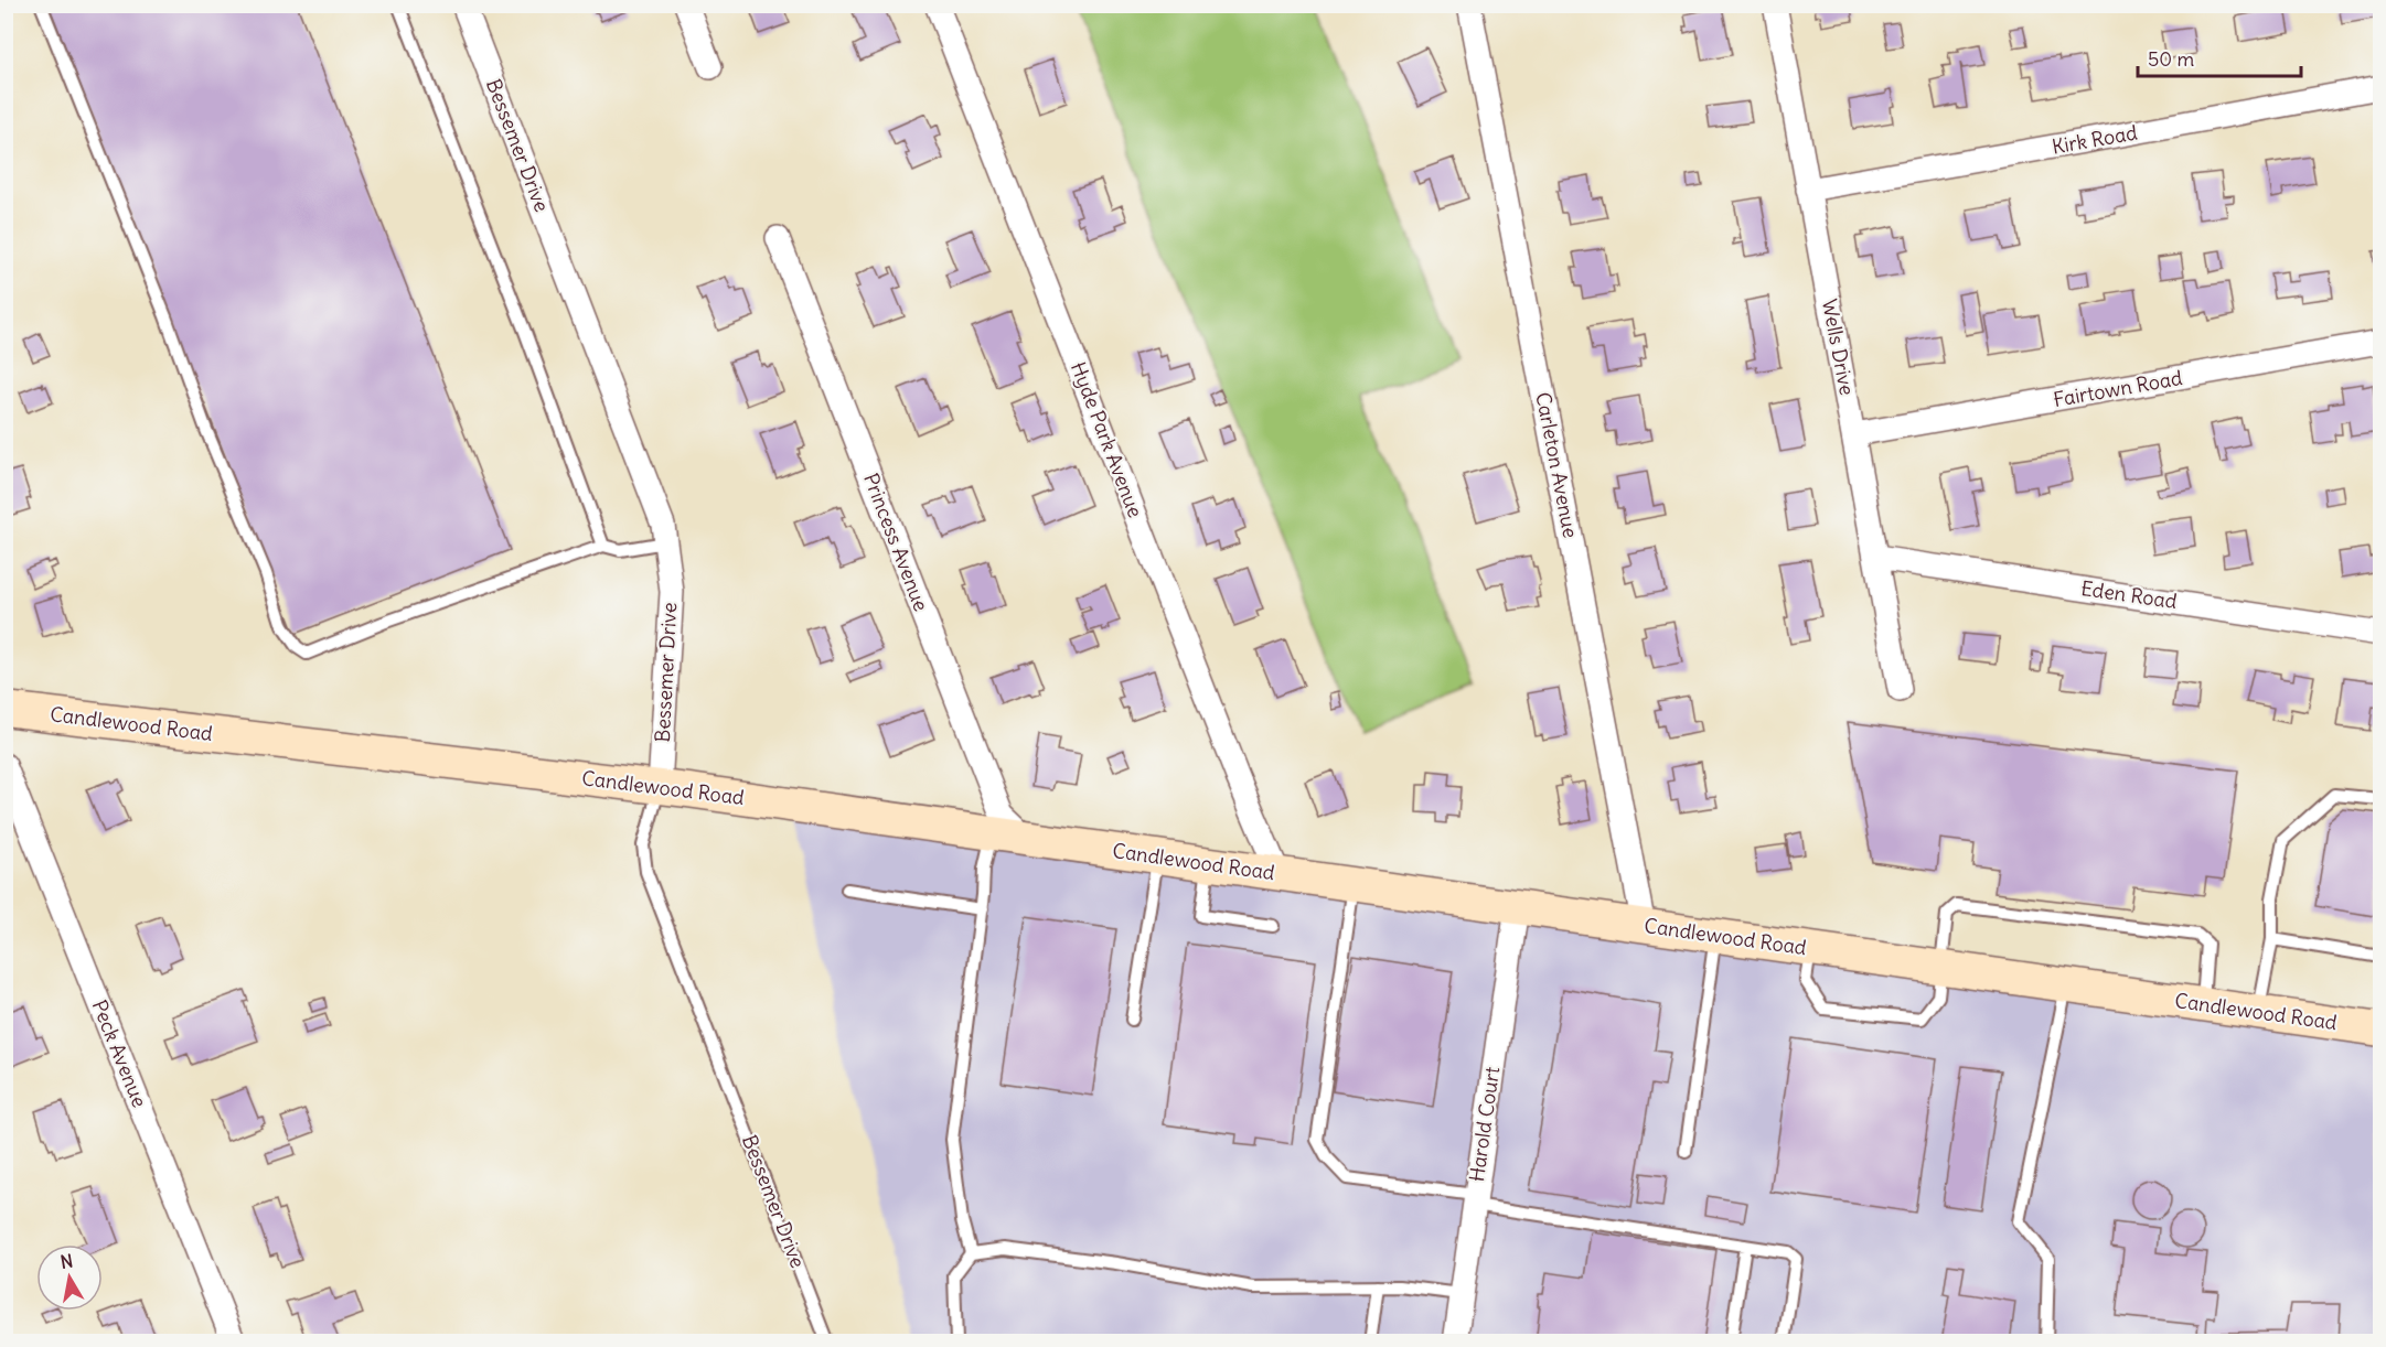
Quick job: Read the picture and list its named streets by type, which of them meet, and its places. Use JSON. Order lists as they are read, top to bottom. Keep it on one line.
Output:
{"streets":{"street":["Kirk Road","Bessemer Drive","Wells Drive","Fairtown Road","Hyde Park Avenue","Carleton Avenue","Princess Avenue","Eden Road","Candlewood Road","Peck Avenue","Harold Court"]},"crossings":[["Kirk Road","Wells Drive"],["Bessemer Drive","Candlewood Road"],["Wells Drive","Fairtown Road"],["Wells Drive","Eden Road"],["Hyde Park Avenue","Candlewood Road"],["Carleton Avenue","Candlewood Road"],["Princess Avenue","Candlewood Road"],["Candlewood Road","Harold Court"]],"scale_bar":"50 m","north":"top"}
